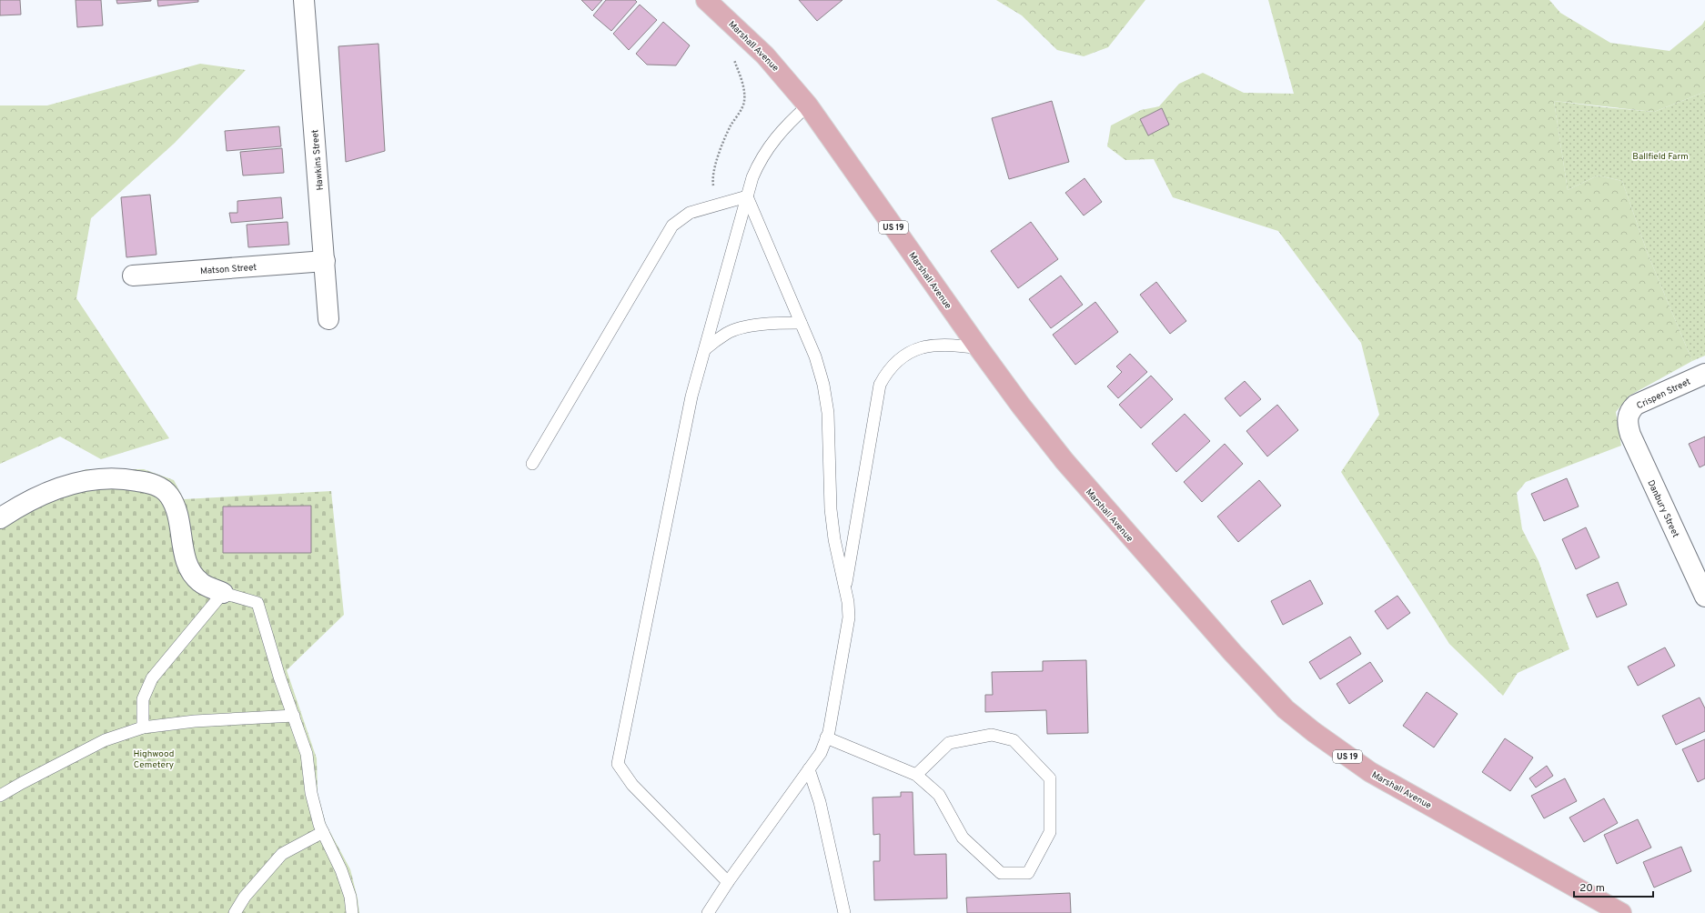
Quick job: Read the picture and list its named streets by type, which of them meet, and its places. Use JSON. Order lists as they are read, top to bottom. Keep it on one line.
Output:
{"streets":{"main road":["Marshall Avenue","US 19"],"street":["Hawkins Street","Matson Street","Crispen Street","Danbury Street"]},"crossings":[["Hawkins Street","Matson Street"],["Crispen Street","Danbury Street"]],"parks":["Ballfield Farm","Highwood Cemetery"],"scale_bar":"20 m"}
